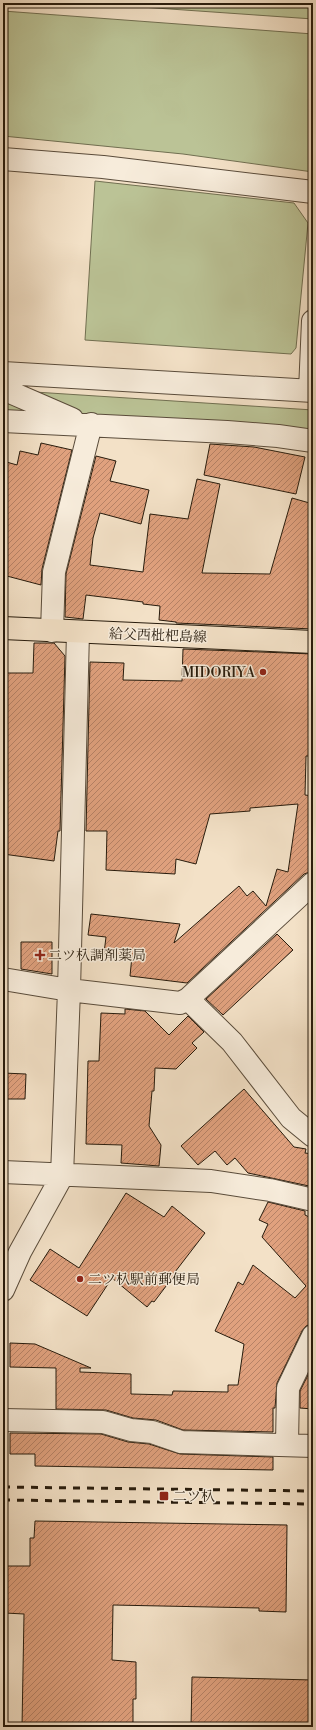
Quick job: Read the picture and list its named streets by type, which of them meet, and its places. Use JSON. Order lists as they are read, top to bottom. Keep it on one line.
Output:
{"streets":{"main road":["給父西枇杷島線"]},"places":{"other":["MIDORIYA","二ツ杁駅前郵便局"],"health":["二ツ杁調剤薬局"],"transit":["二ツ杁"]}}
